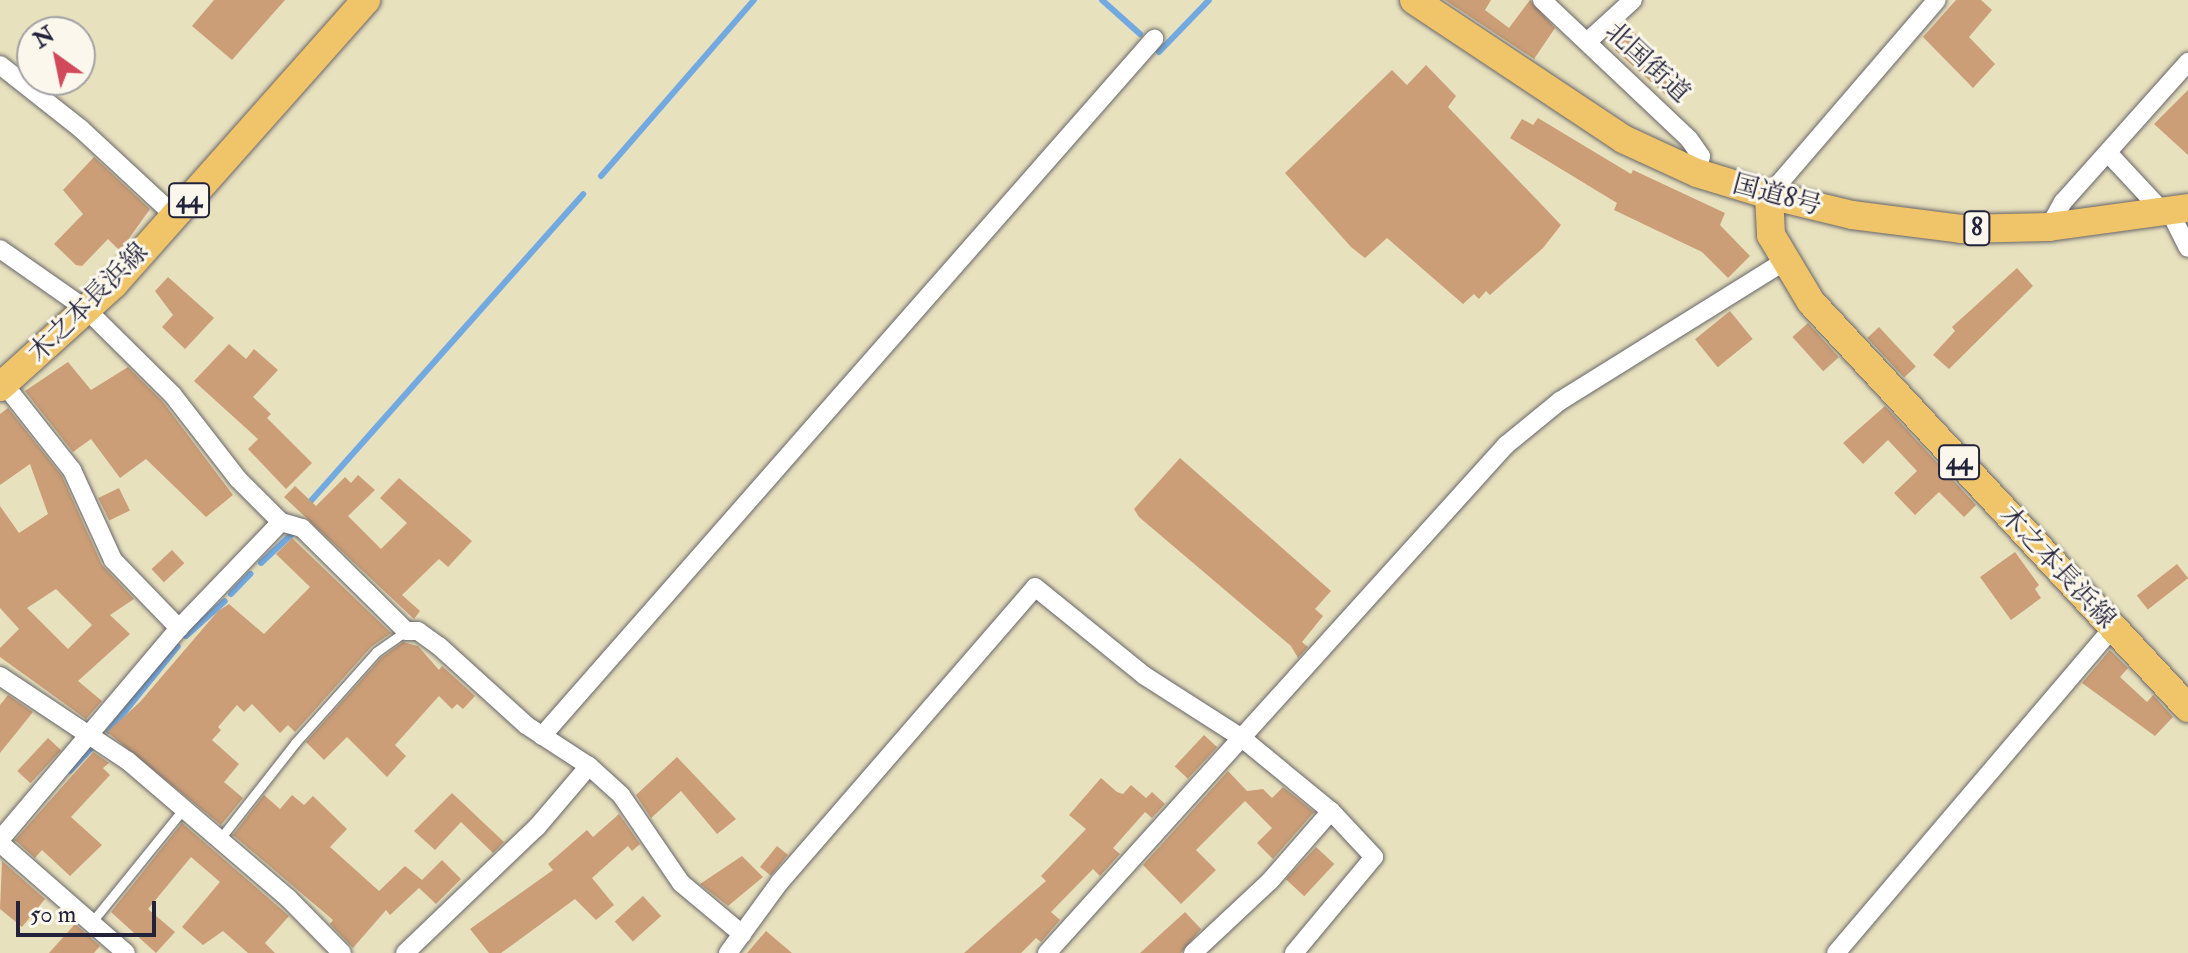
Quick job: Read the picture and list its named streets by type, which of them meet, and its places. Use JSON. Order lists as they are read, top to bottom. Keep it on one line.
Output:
{"streets":{"main road":["国道8号","44","8","木之本長浜線"],"street":["北国街道"]},"crossings":[["北国街道","国道8号"],["国道8号","木之本長浜線"]],"scale_bar":"50 m","north":"top left"}
